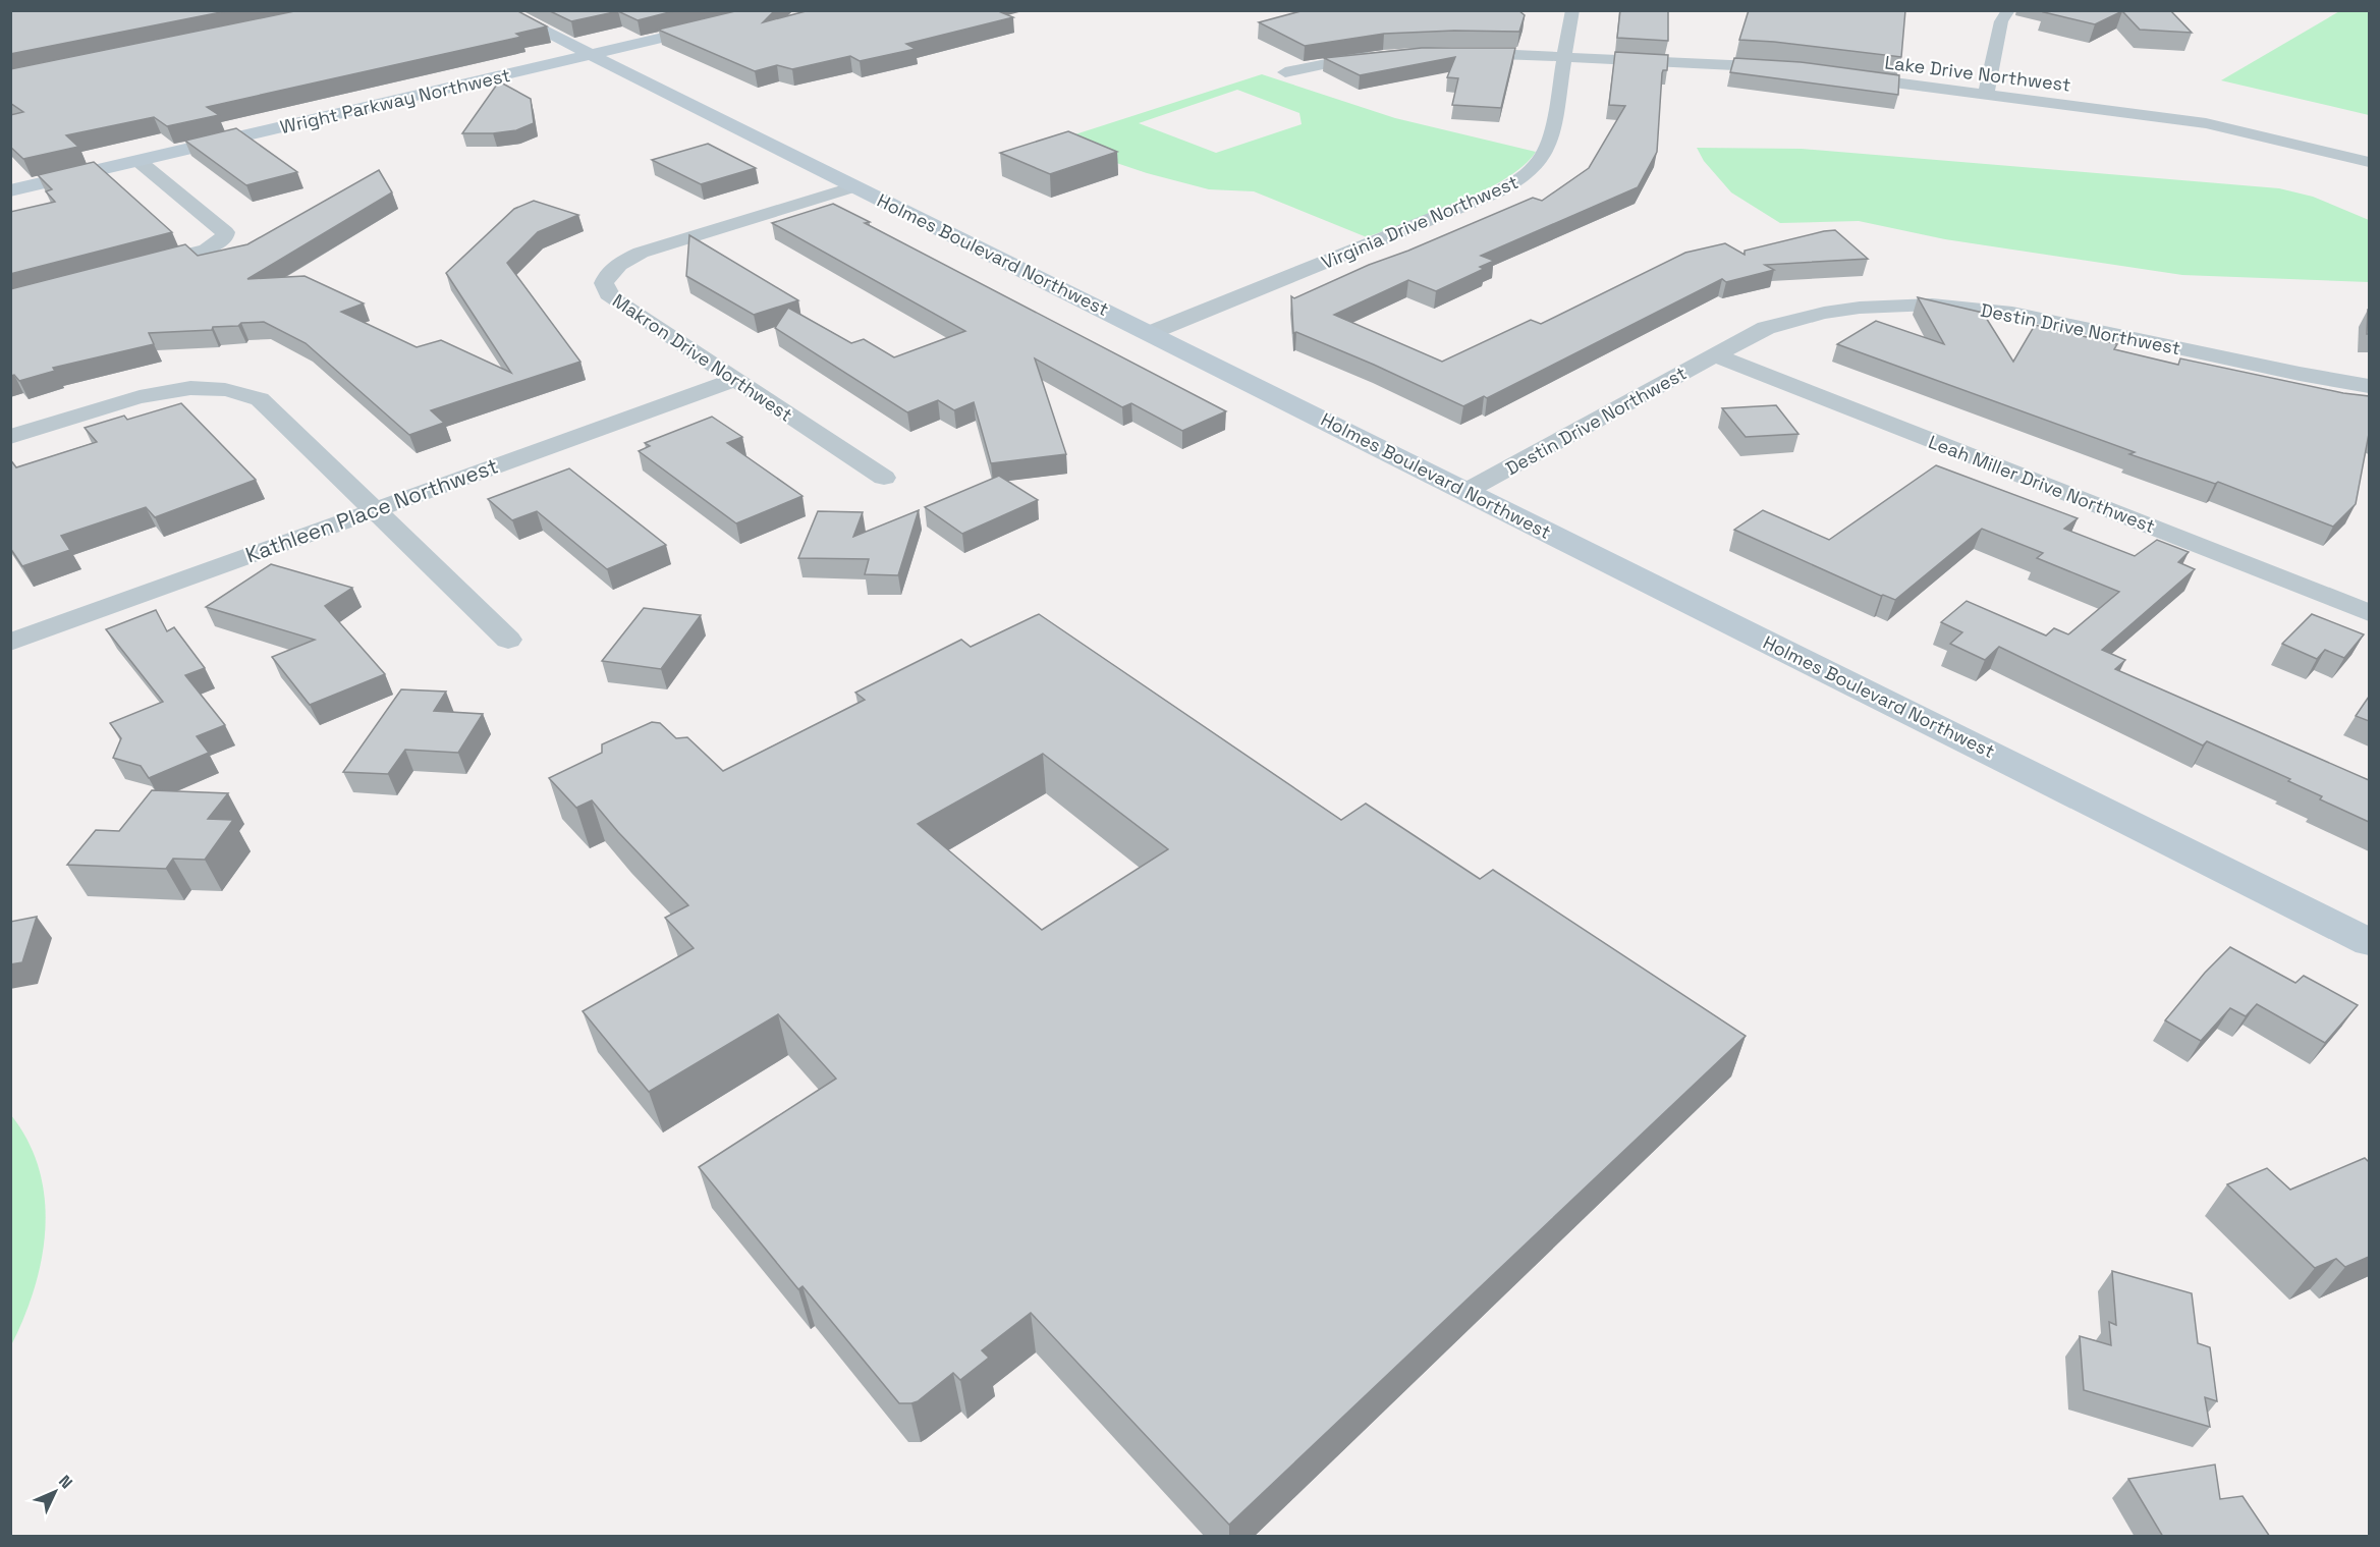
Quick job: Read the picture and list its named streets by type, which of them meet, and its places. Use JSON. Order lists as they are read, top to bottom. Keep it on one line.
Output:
{"streets":{"street":["Lake Drive Northwest","Wright Parkway Northwest","Virginia Drive Northwest","Holmes Boulevard Northwest","Destin Drive Northwest","Makron Drive Northwest","Leah Miller Drive Northwest","Kathleen Place Northwest"]},"crossings":[["Wright Parkway Northwest","Holmes Boulevard Northwest"],["Virginia Drive Northwest","Holmes Boulevard Northwest"],["Holmes Boulevard Northwest","Destin Drive Northwest"],["Holmes Boulevard Northwest","Makron Drive Northwest"],["Destin Drive Northwest","Leah Miller Drive Northwest"],["Makron Drive Northwest","Kathleen Place Northwest"]],"north":"top right"}
